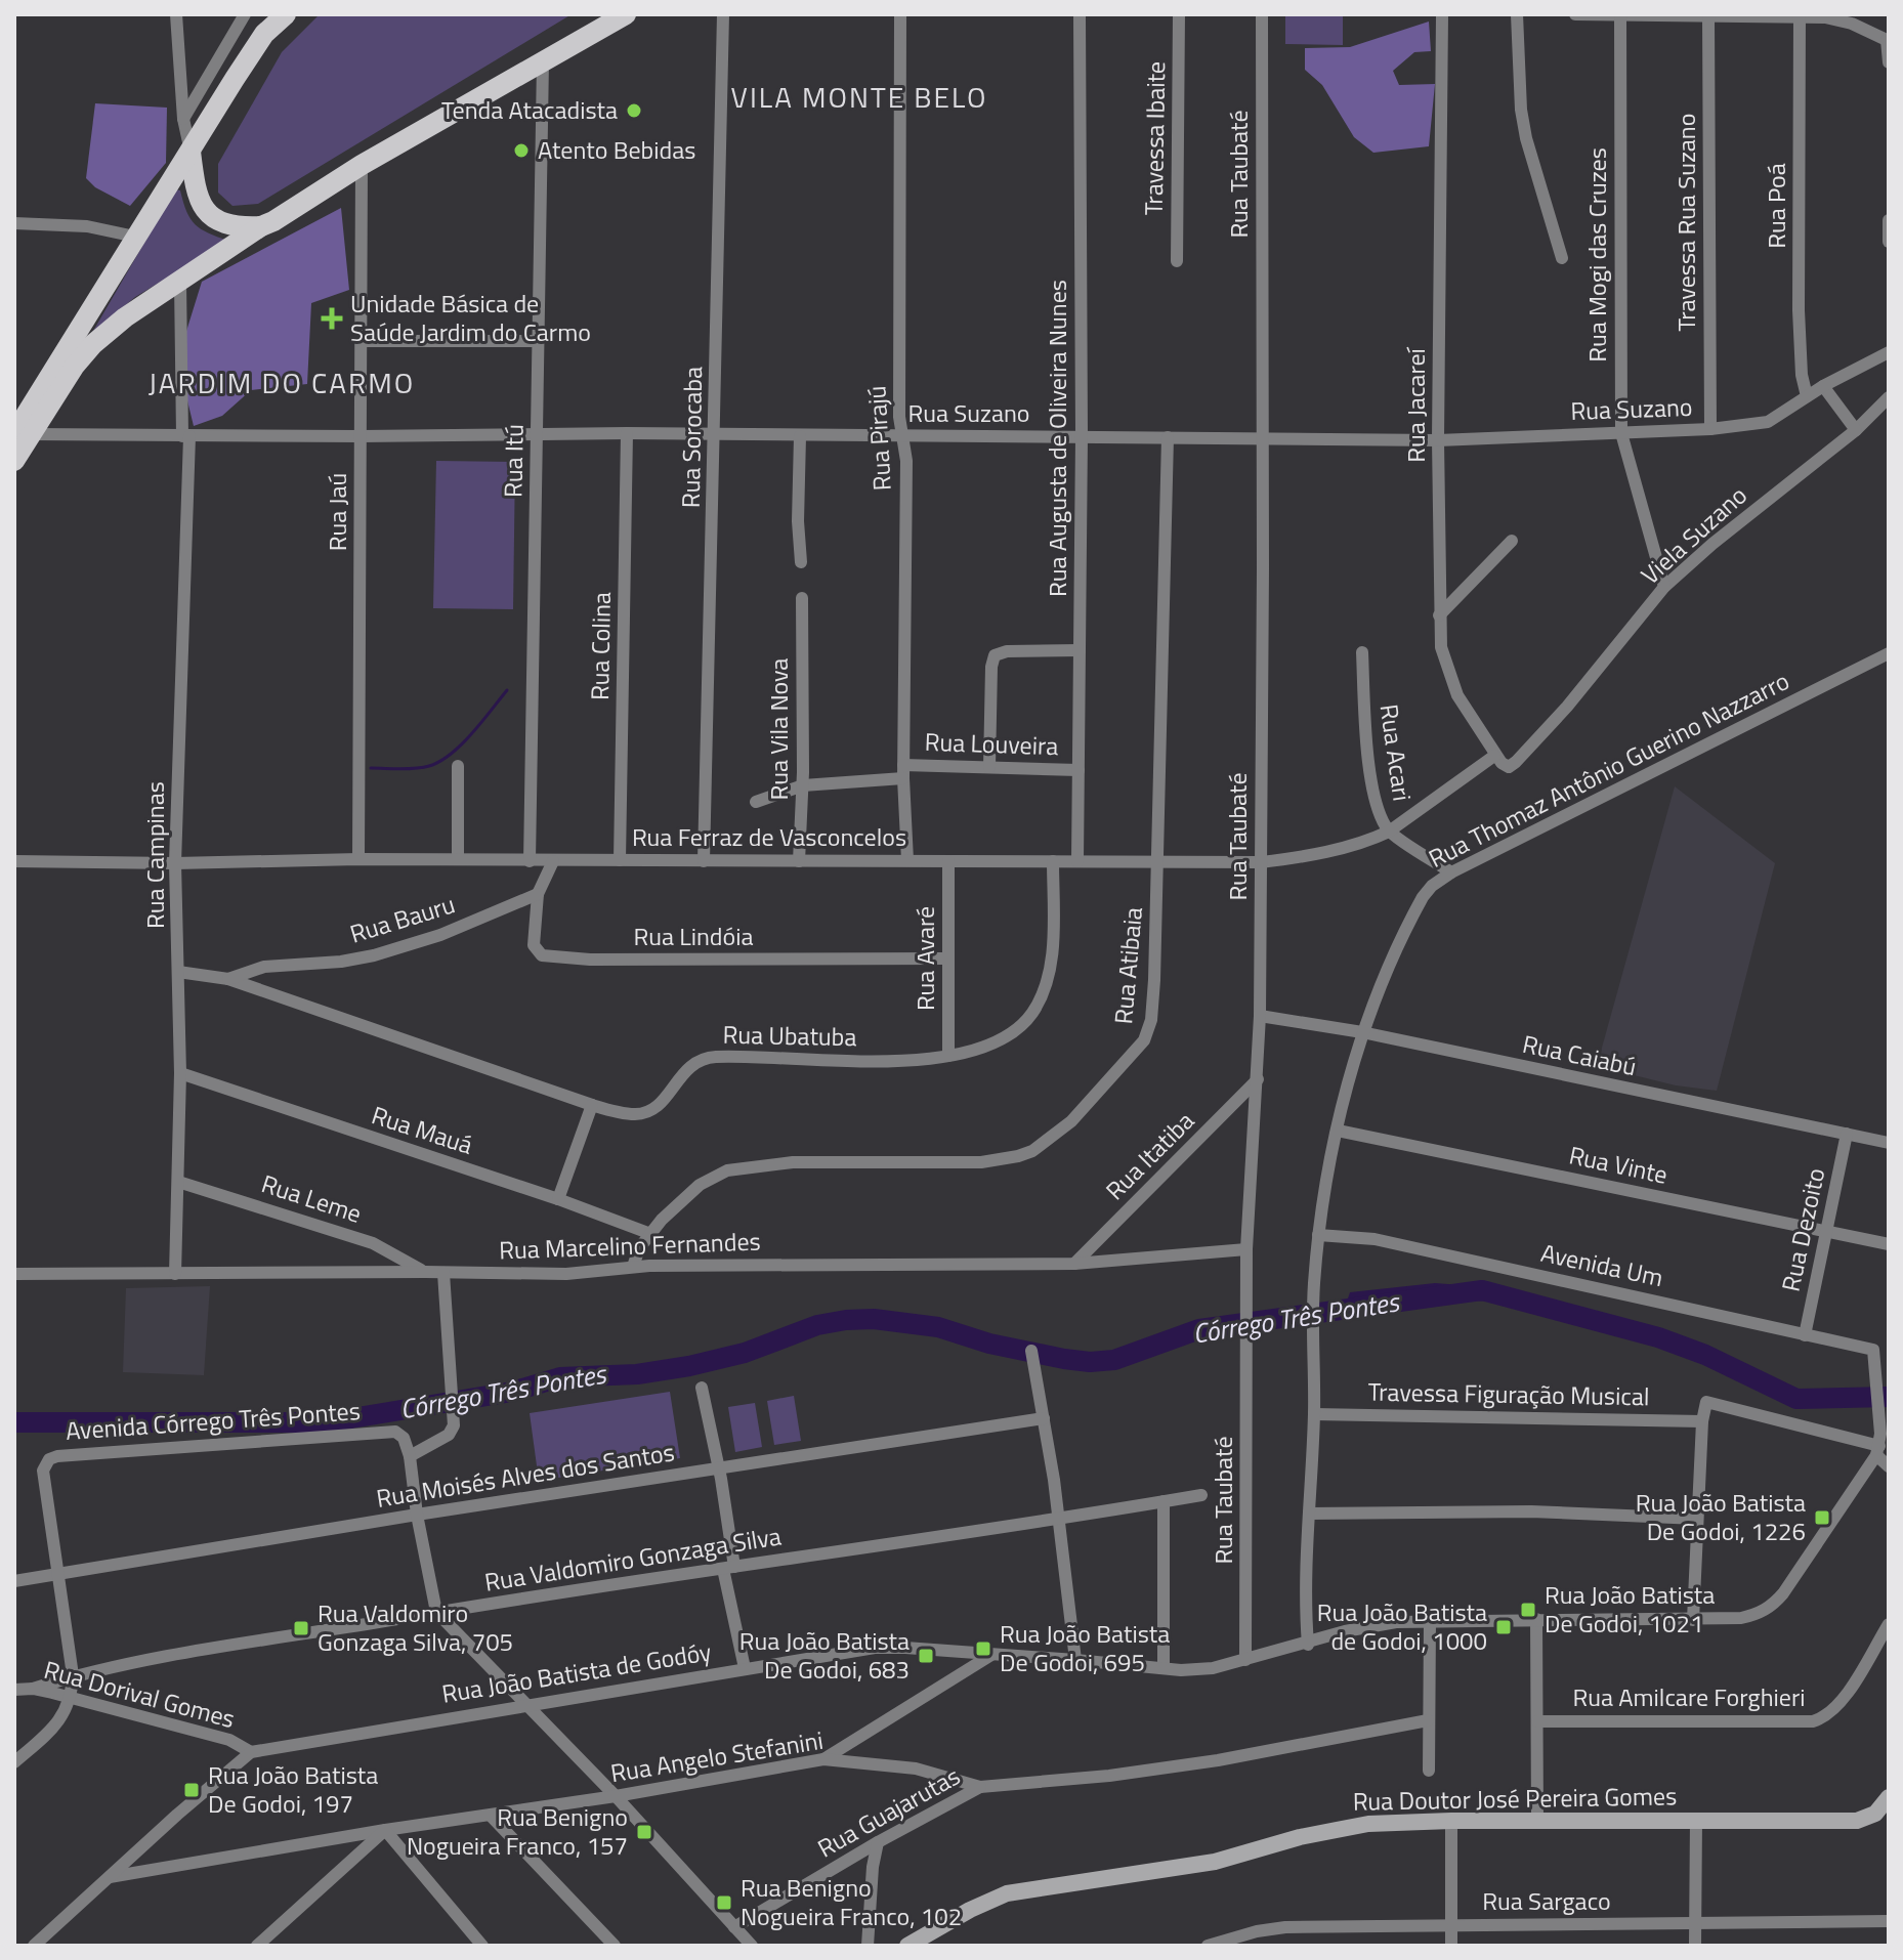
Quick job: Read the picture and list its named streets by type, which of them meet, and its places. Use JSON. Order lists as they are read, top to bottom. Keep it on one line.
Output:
{"streets":{"main road":["Rua Doutor José Pereira Gomes"],"street":["Travessa Ibaite","Rua Taubaté","Rua Poá","Travessa Rua Suzano","Rua Mogi das Cruzes","Rua Jacareí","Rua Suzano","Rua Sorocaba","Rua Pirajú","Rua Augusta de Oliveira Nunes","Rua Itú","Rua Jaú","Viela Suzano","Rua Colina","Rua Vila Nova","Rua Louveira","Rua Acari","Rua Thomaz Antônio Guerino Nazzarro","Rua Ferraz de Vasconcelos","Rua Campinas","Rua Bauru","Rua Lindóia","Rua Avaré","Rua Atibaia","Rua Ubatuba","Rua Caiabú","Rua Mauá","Rua Itatiba","Rua Vinte","Rua Leme","Rua Dezoito","Rua Marcelino Fernandes","Avenida Um","Travessa Figuração Musical","Avenida Córrego Três Pontes","Rua Moisés Alves dos Santos","Rua Valdomiro Gonzaga Silva","Rua João Batista de Godóy","Rua Dorival Gomes","Rua Amilcare Forghieri","Rua Angelo Stefanini","Rua Guajarutas","Rua Sargaco"]},"crossings":[["Rua Taubaté","Rua Suzano"],["Rua Taubaté","Rua Ferraz de Vasconcelos"],["Rua Taubaté","Rua Caiabú"],["Rua Taubaté","Rua Itatiba"],["Rua Taubaté","Rua Marcelino Fernandes"],["Rua Taubaté","Rua João Batista de Godóy"],["Rua Poá","Rua Suzano"],["Travessa Rua Suzano","Rua Suzano"],["Rua Mogi das Cruzes","Rua Suzano"],["Rua Mogi das Cruzes","Viela Suzano"],["Rua Jacareí","Rua Suzano"],["Rua Jacareí","Viela Suzano"],["Rua Jacareí","Rua Ferraz de Vasconcelos"],["Rua Suzano","Rua Sorocaba"],["Rua Suzano","Rua Pirajú"],["Rua Suzano","Rua Augusta de Oliveira Nunes"],["Rua Suzano","Rua Itú"],["Rua Suzano","Rua Jaú"],["Rua Suzano","Rua Colina"],["Rua Suzano","Rua Campinas"],["Rua Suzano","Rua Atibaia"],["Rua Sorocaba","Rua Ferraz de Vasconcelos"],["Rua Pirajú","Rua Louveira"],["Rua Pirajú","Rua Ferraz de Vasconcelos"],["Rua Augusta de Oliveira Nunes","Rua Louveira"],["Rua Augusta de Oliveira Nunes","Rua Ferraz de Vasconcelos"],["Rua Itú","Rua Ferraz de Vasconcelos"],["Rua Jaú","Rua Ferraz de Vasconcelos"],["Viela Suzano","Rua Ferraz de Vasconcelos"],["Rua Colina","Rua Ferraz de Vasconcelos"],["Rua Vila Nova","Rua Louveira"],["Rua Vila Nova","Rua Ferraz de Vasconcelos"],["Rua Acari","Rua Thomaz Antônio Guerino Nazzarro"],["Rua Acari","Rua Ferraz de Vasconcelos"],["Rua Thomaz Antônio Guerino Nazzarro","Rua Caiabú"],["Rua Thomaz Antônio Guerino Nazzarro","Rua Vinte"],["Rua Thomaz Antônio Guerino Nazzarro","Avenida Um"],["Rua Thomaz Antônio Guerino Nazzarro","Travessa Figuração Musical"],["Rua Thomaz Antônio Guerino Nazzarro","Rua João Batista de Godóy"],["Rua Ferraz de Vasconcelos","Rua Campinas"],["Rua Ferraz de Vasconcelos","Rua Lindóia"],["Rua Ferraz de Vasconcelos","Rua Avaré"],["Rua Ferraz de Vasconcelos","Rua Atibaia"],["Rua Ferraz de Vasconcelos","Rua Ubatuba"],["Rua Campinas","Rua Ubatuba"],["Rua Campinas","Rua Mauá"],["Rua Campinas","Rua Leme"],["Rua Campinas","Rua Marcelino Fernandes"],["Rua Bauru","Rua Lindóia"],["Rua Bauru","Rua Ubatuba"],["Rua Lindóia","Rua Avaré"],["Rua Avaré","Rua Ubatuba"],["Rua Atibaia","Rua Mauá"],["Rua Atibaia","Rua Marcelino Fernandes"],["Rua Caiabú","Rua Dezoito"],["Rua Itatiba","Rua Marcelino Fernandes"],["Rua Vinte","Rua Dezoito"],["Rua Leme","Rua Marcelino Fernandes"],["Rua Dezoito","Avenida Um"],["Avenida Um","Rua João Batista de Godóy"],["Avenida Córrego Três Pontes","Rua Moisés Alves dos Santos"],["Rua Valdomiro Gonzaga Silva","Rua Dorival Gomes"],["Rua João Batista de Godóy","Rua Dorival Gomes"],["Rua Angelo Stefanini","Rua Guajarutas"]],"districts":["VILA MONTE BELO","JARDIM DO CARMO"],"water":["Córrego Três Pontes"],"places":{"other":["Tenda Atacadista","Atento Bebidas"],"health":["Unidade Básica de Saúde Jardim do Carmo"],"transit":["Rua João Batista De Godoi, 1226","Rua João Batista De Godoi, 1021","Rua João Batista de Godoi, 1000","Rua Valdomiro Gonzaga Silva, 705","Rua João Batista De Godoi, 695","Rua João Batista De Godoi, 683","Rua João Batista De Godoi, 197","Rua Benigno Nogueira Franco, 157","Rua Benigno Nogueira Franco, 102"]}}
